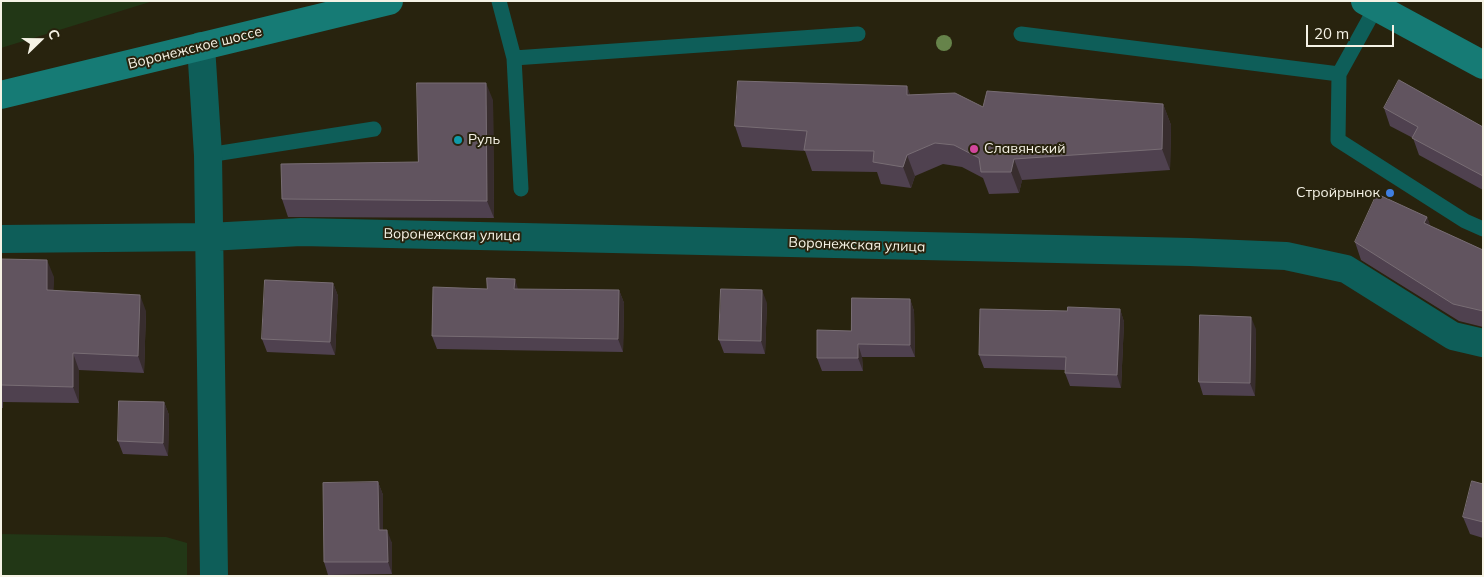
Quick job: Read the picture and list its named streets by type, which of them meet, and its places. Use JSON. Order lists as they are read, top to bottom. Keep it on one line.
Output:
{"streets":{"main road":["Воронежское шоссе"],"street":["Воронежская улица"]},"places":["Руль","Славянский","Стройрынок"],"scale_bar":"20 m","north":"right"}
